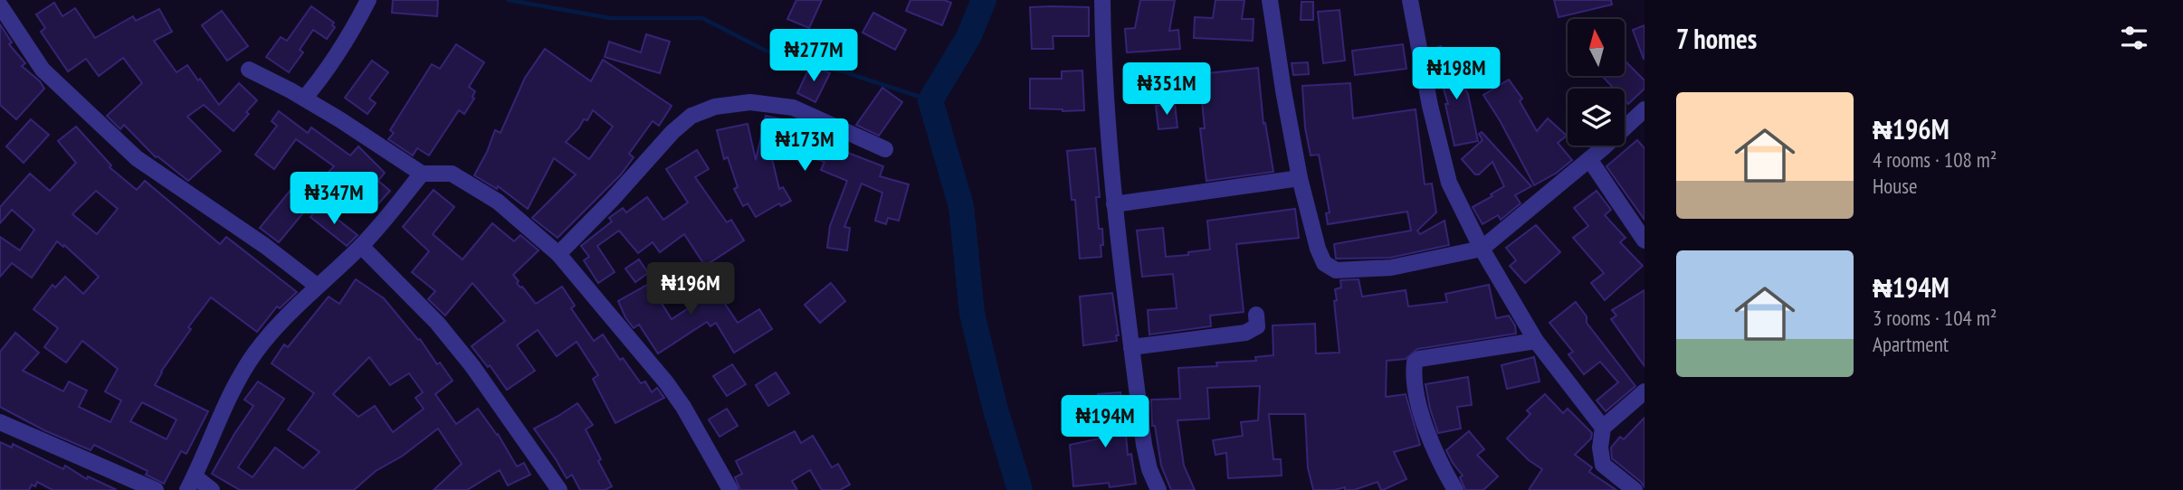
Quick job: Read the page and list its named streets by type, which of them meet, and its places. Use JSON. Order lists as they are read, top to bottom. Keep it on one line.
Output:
{"north":"top","page":{"heading":"7 homes","price":["₦277M","₦198M","₦351M","₦173M","₦347M","₦196M","₦194M"],"list":[{"name":"₦196M","note":"4 rooms · 108 m² · House"},{"name":"₦194M","note":"3 rooms · 104 m² · Apartment"}]}}
